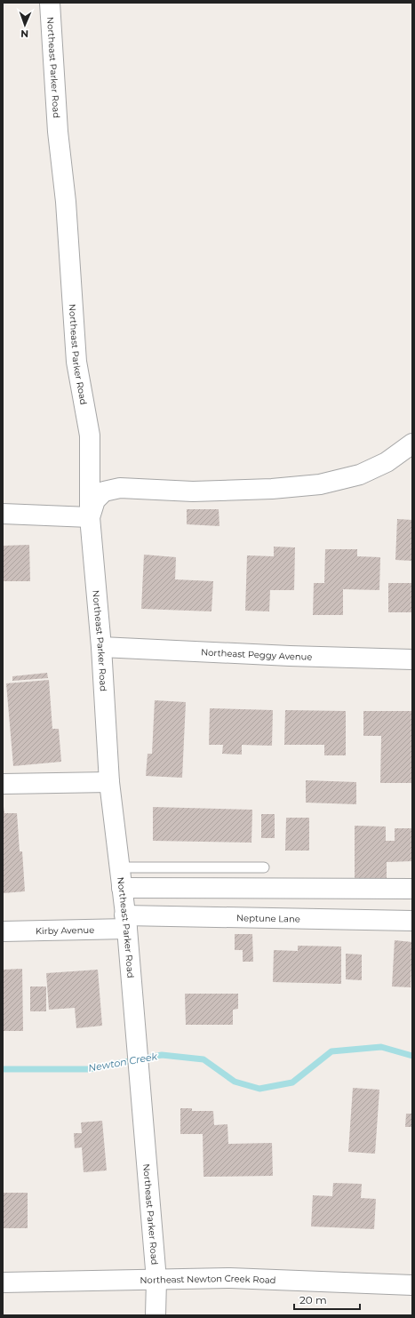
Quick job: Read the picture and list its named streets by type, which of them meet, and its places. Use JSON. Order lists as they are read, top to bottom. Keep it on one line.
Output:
{"streets":{"street":["Northeast Parker Road","Northeast Peggy Avenue","Neptune Lane","Kirby Avenue","Northeast Newton Creek Road"]},"crossings":[["Northeast Parker Road","Northeast Peggy Avenue"],["Northeast Parker Road","Neptune Lane"],["Northeast Parker Road","Kirby Avenue"],["Northeast Parker Road","Northeast Newton Creek Road"],["Neptune Lane","Kirby Avenue"]],"water":["Newton Creek"],"scale_bar":"20 m","north":"bottom"}
